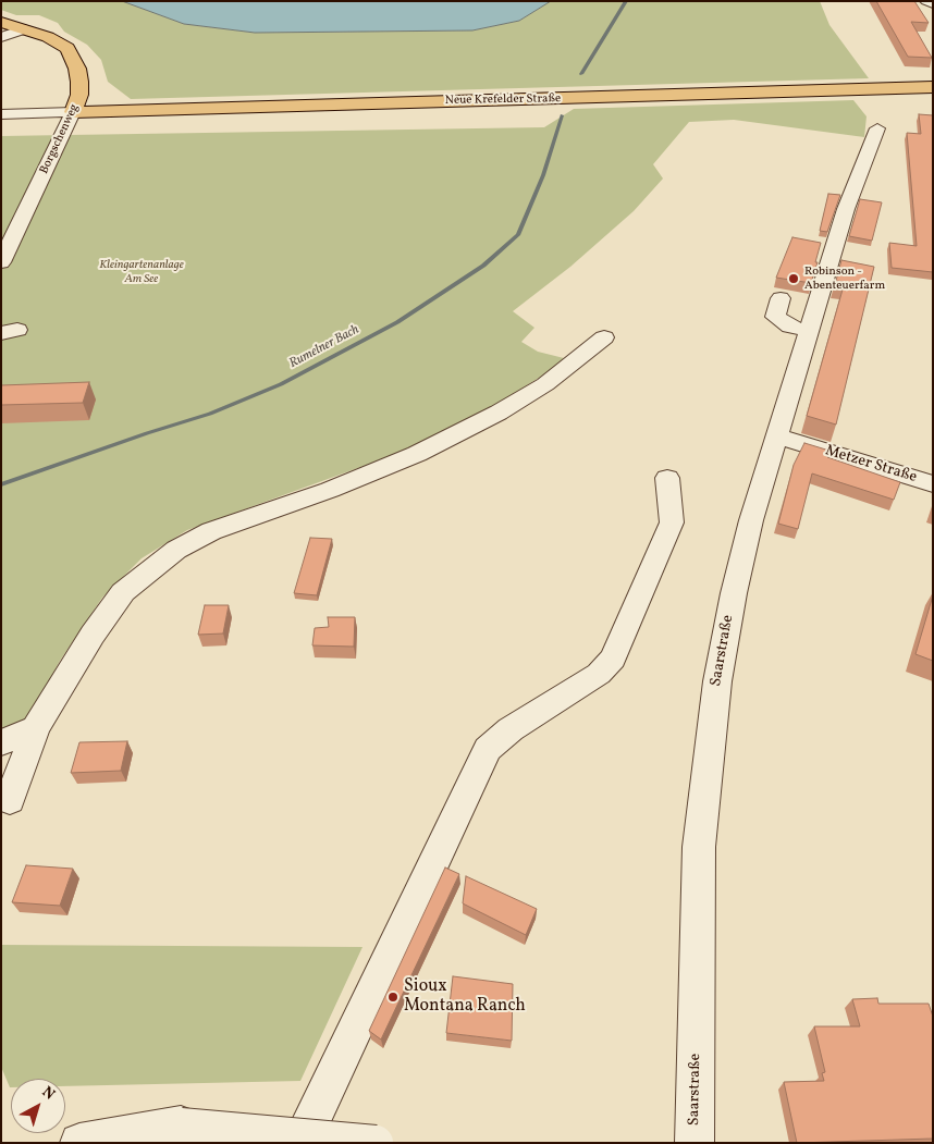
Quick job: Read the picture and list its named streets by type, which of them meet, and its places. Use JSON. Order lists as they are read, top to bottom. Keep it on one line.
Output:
{"streets":{"main road":["Neue Krefelder Straße","Borgschenweg"],"street":["Metzer Straße","Saarstraße"]},"crossings":[["Neue Krefelder Straße","Borgschenweg"],["Metzer Straße","Saarstraße"]],"water":["Rumelner Bach"],"parks":["Kleingartenanlage Am See"],"places":["Robinson - Abenteuerfarm","Sioux Montana Ranch"],"north":"top right"}
